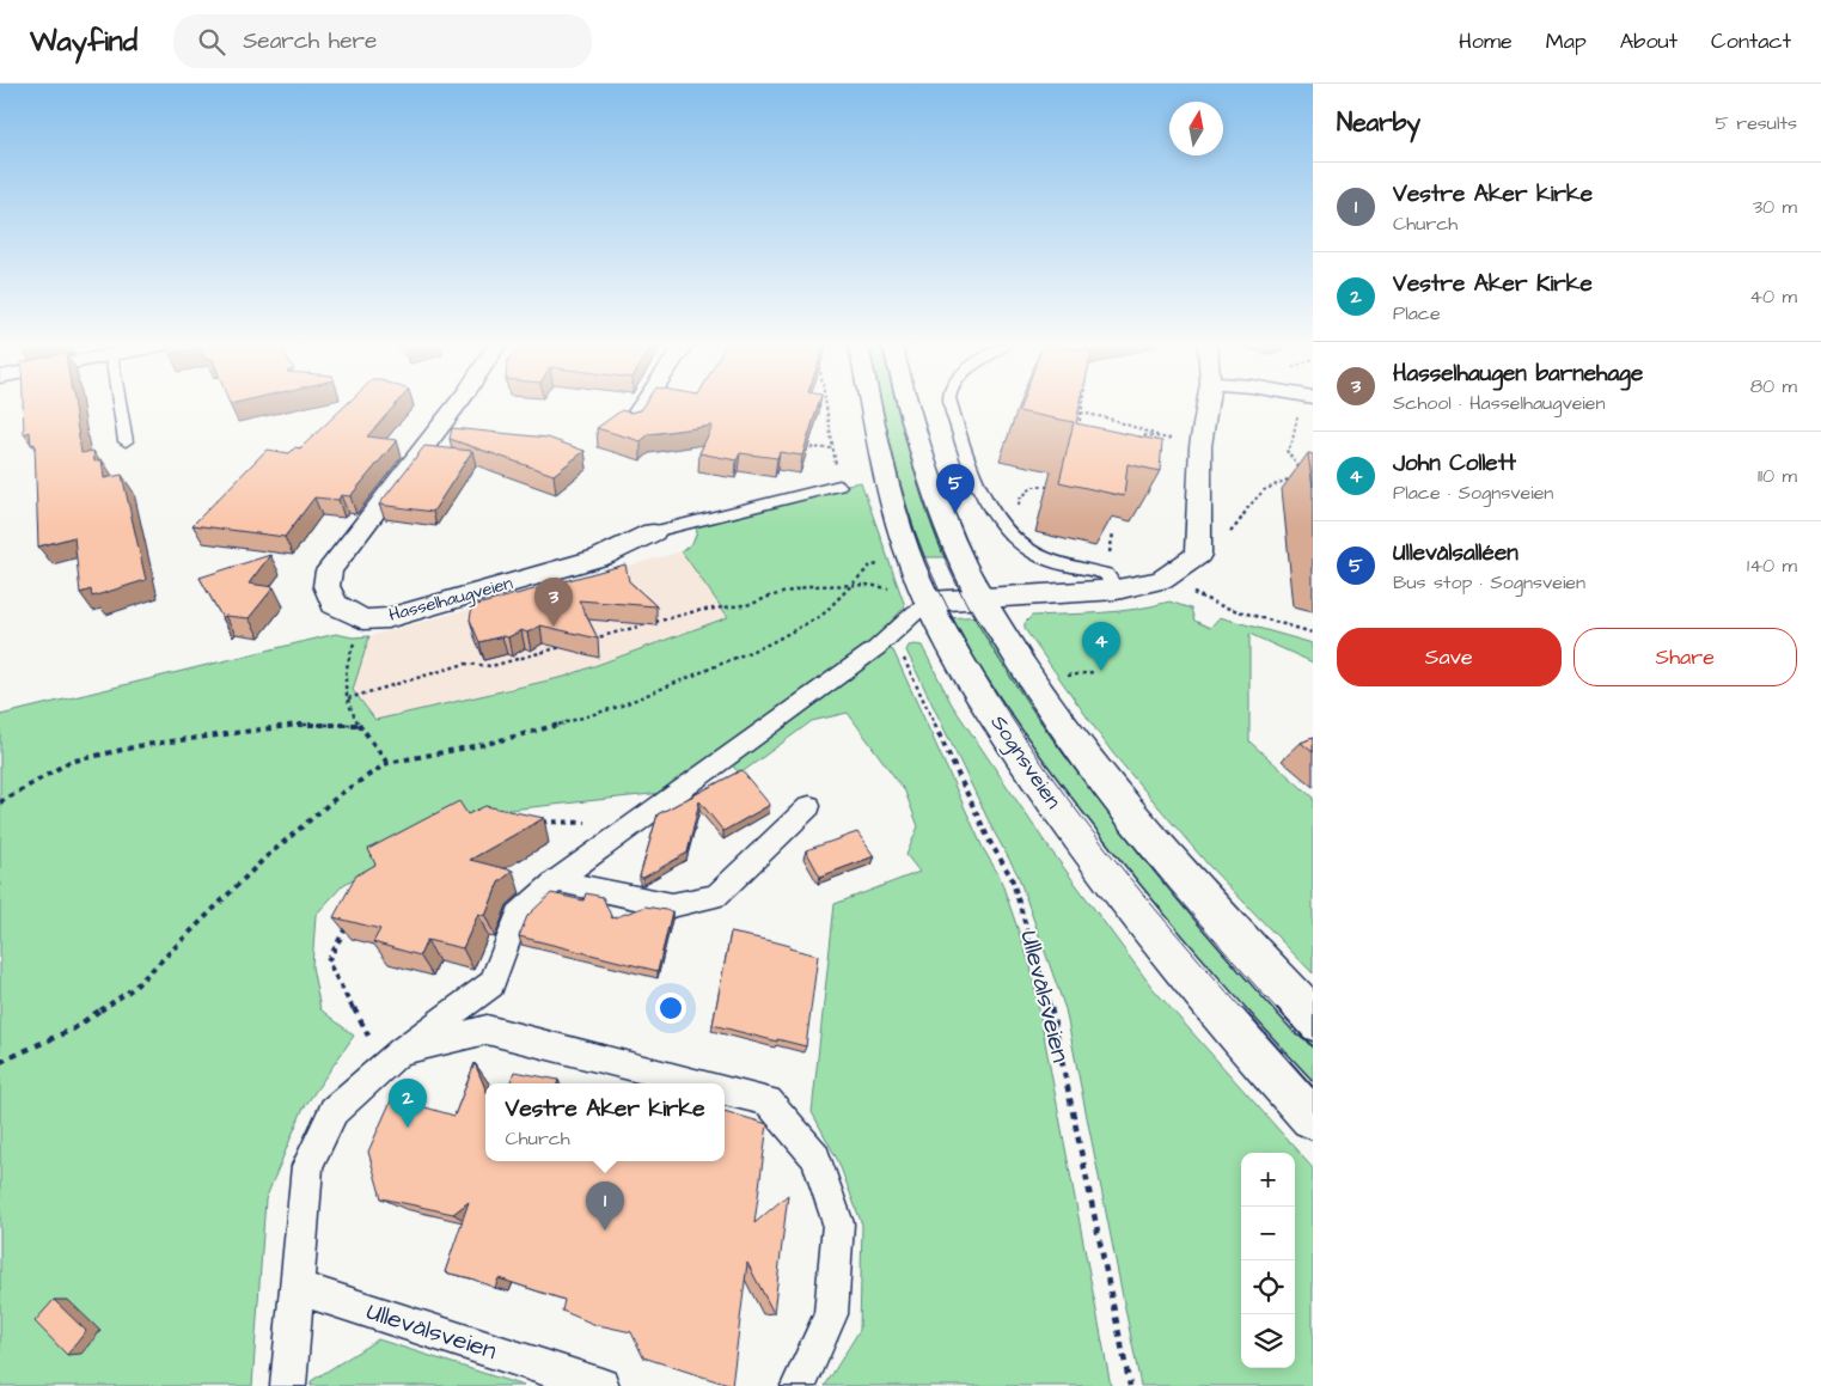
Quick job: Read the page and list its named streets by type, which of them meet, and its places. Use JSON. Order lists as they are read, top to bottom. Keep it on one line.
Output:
{"streets":{"street":["Hasselhaugveien","Sognsveien"],"lane":["Ullevålsveien"]},"north":"top","page":{"header":"Wayfind","search":"Search here","nav":["Home","Map","About","Contact"],"heading":["Nearby","5 results"],"list":[{"mark":"1","name":"Vestre Aker kirke","note":"Church","value":"30 m"},{"mark":"2","name":"Vestre Aker Kirke","note":"Place","value":"40 m"},{"mark":"3","name":"Hasselhaugen barnehage","note":"School · Hasselhaugveien","value":"80 m"},{"mark":"4","name":"John Collett","note":"Place · Sognsveien","value":"110 m"},{"mark":"5","name":"Ullevålsalléen","note":"Bus stop · Sognsveien","value":"140 m"}],"pins":["5","3","4","2","1"],"buttons":["Save","Share"],"popup":["Vestre Aker kirke","Church"],"map_buttons":["+","−"]}}
